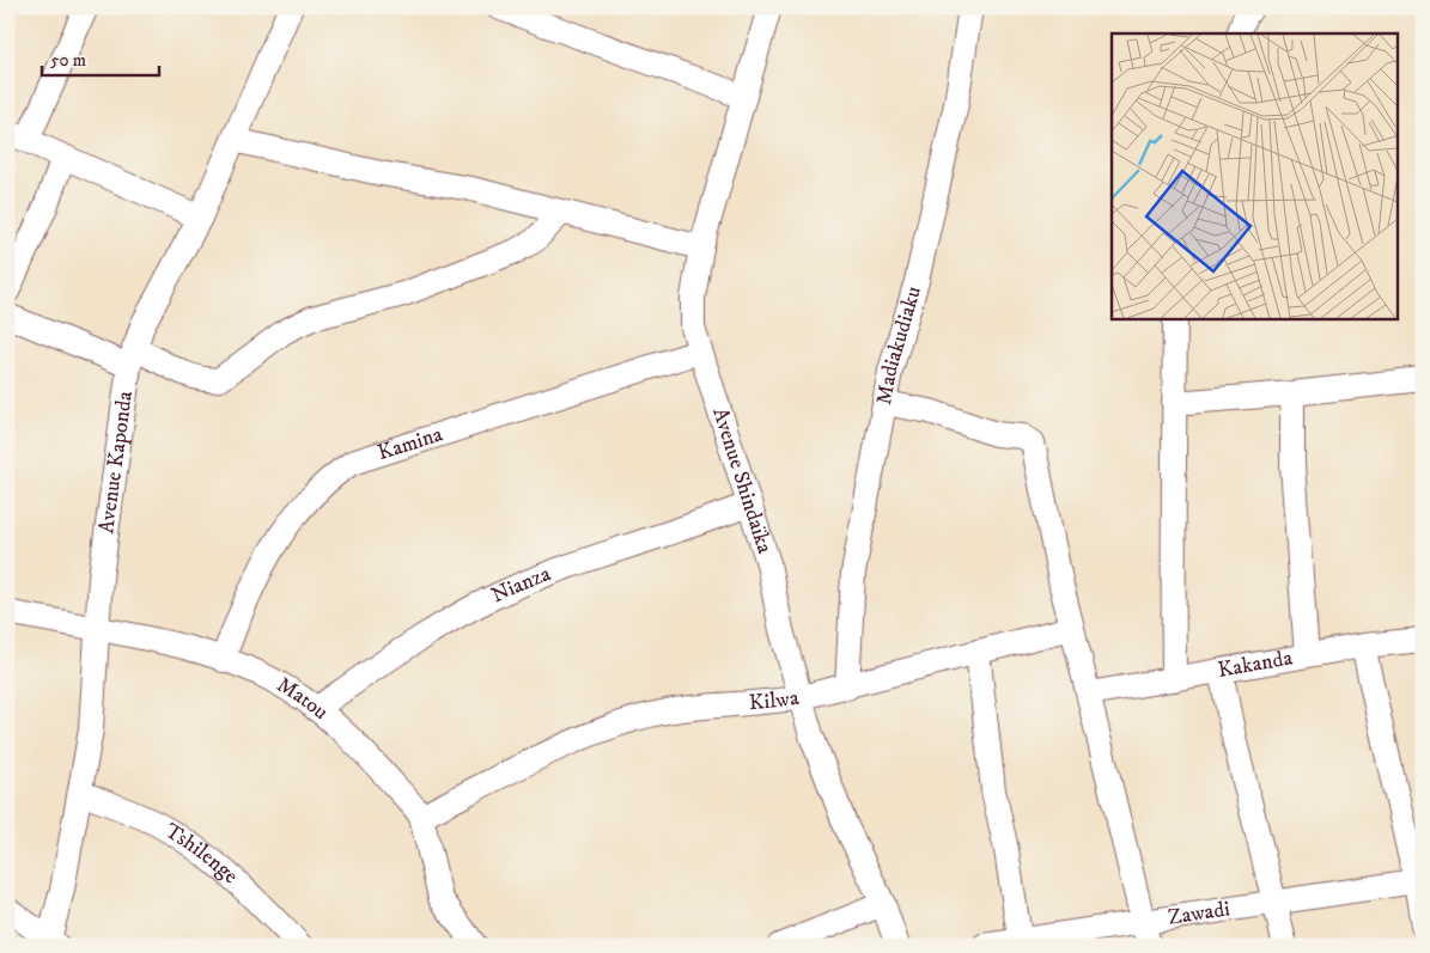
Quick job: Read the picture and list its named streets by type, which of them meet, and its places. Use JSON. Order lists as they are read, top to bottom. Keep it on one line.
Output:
{"streets":{"street":["Madiakudiaku","Kamina","Avenue Kaponda","Avenue Shindaïka","Nianza","Kakanda","Matou","Kilwa","Tshilenge","Zawadi"]},"crossings":[["Madiakudiaku","Kilwa"],["Kamina","Avenue Shindaïka"],["Kamina","Matou"],["Avenue Kaponda","Matou"],["Avenue Kaponda","Tshilenge"],["Avenue Shindaïka","Nianza"],["Avenue Shindaïka","Kilwa"],["Nianza","Matou"],["Matou","Kilwa"]],"scale_bar":"50 m"}
